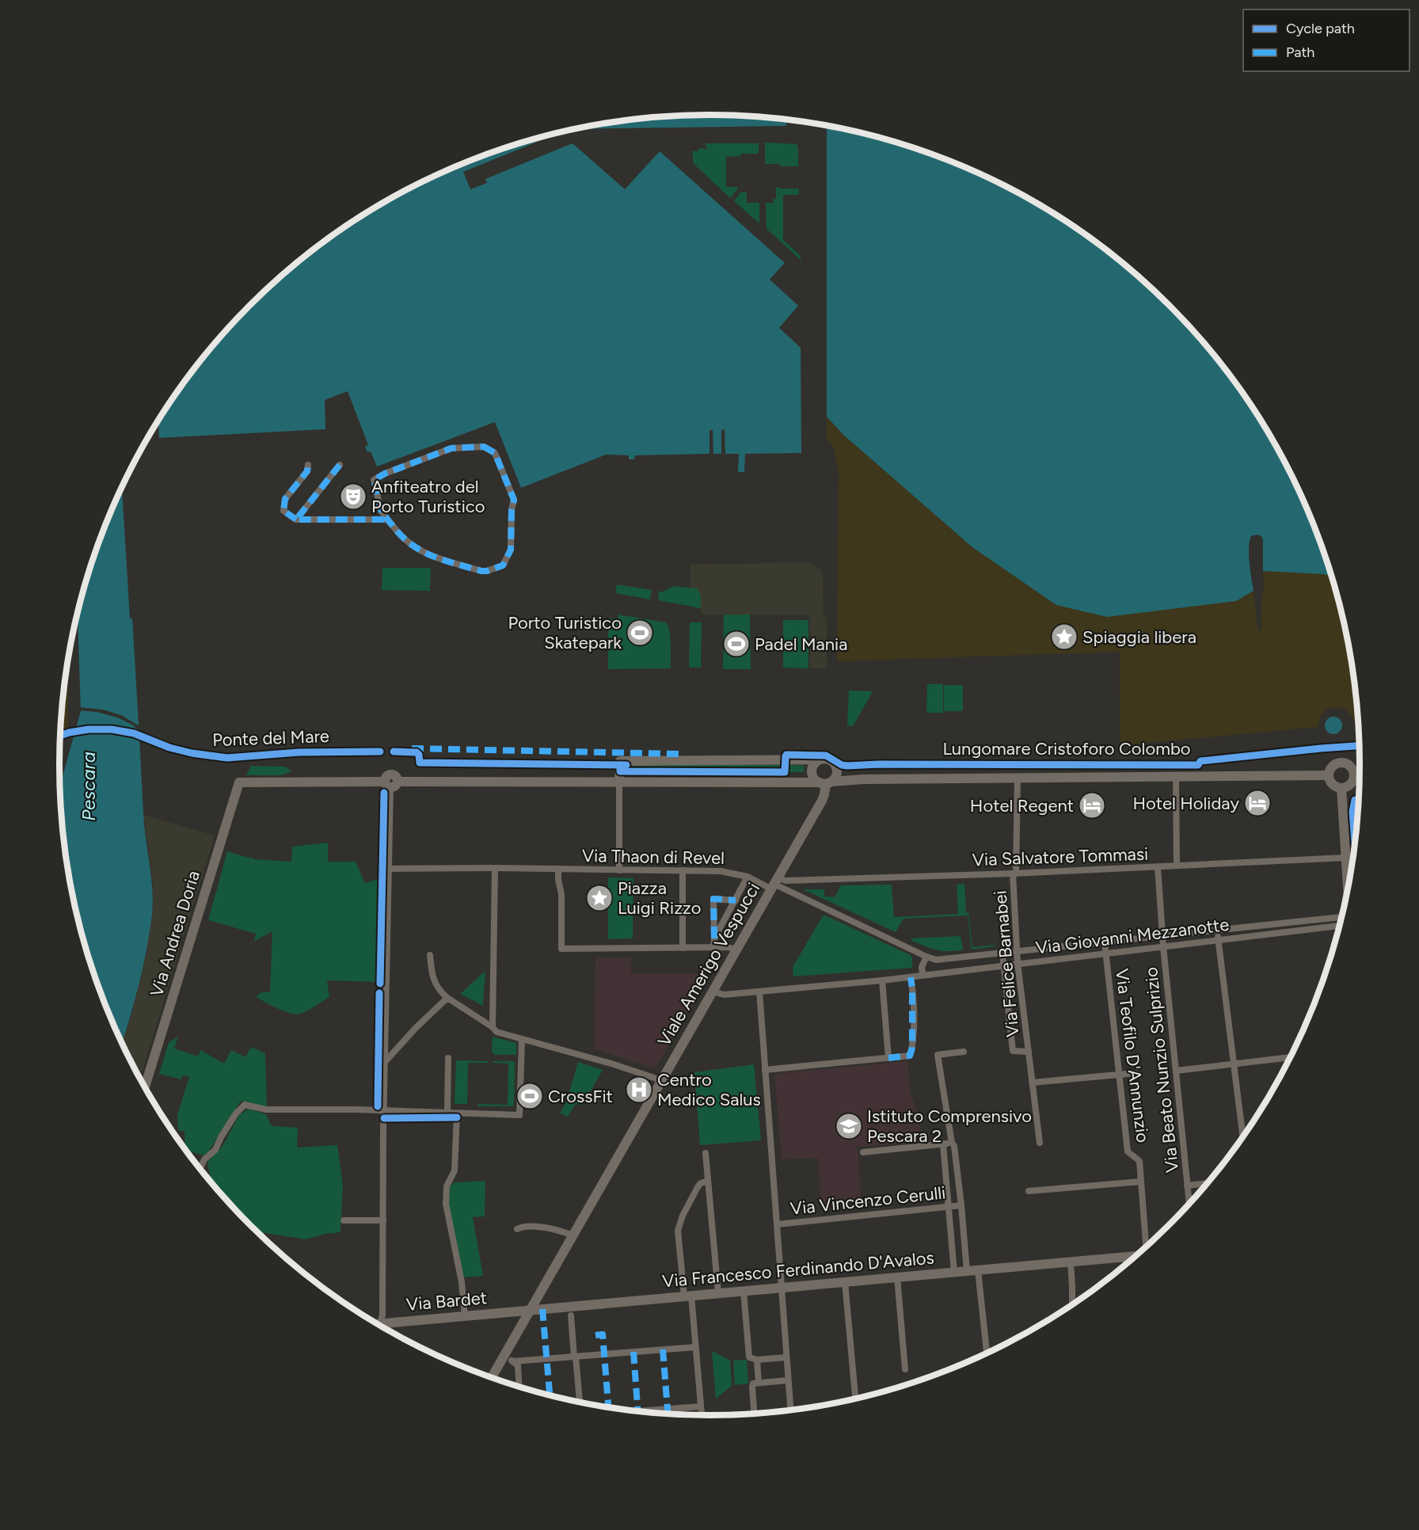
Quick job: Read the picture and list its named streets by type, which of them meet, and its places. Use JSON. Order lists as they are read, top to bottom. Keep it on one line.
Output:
{"streets":{"street":["Lungomare Cristoforo Colombo","Via Thaon di Revel","Via Salvatore Tommasi","Via Andrea Doria","Via Giovanni Mezzanotte","Via Felice Barnabei","Viale Amerigo Vespucci","Via Teofilo D'Annunzio","Via Beato Nunzio Sulprizio","Via Vincenzo Cerulli","Via Francesco Ferdinando D'Avalos","Via Bardet"],"cycle path":["Ponte del Mare"]},"crossings":[["Lungomare Cristoforo Colombo","Via Andrea Doria"],["Lungomare Cristoforo Colombo","Via Felice Barnabei"],["Lungomare Cristoforo Colombo","Viale Amerigo Vespucci"],["Via Thaon di Revel","Via Salvatore Tommasi"],["Via Thaon di Revel","Via Giovanni Mezzanotte"],["Via Thaon di Revel","Viale Amerigo Vespucci"],["Via Salvatore Tommasi","Via Giovanni Mezzanotte"],["Via Salvatore Tommasi","Via Felice Barnabei"],["Via Salvatore Tommasi","Viale Amerigo Vespucci"],["Via Salvatore Tommasi","Via Beato Nunzio Sulprizio"],["Via Giovanni Mezzanotte","Via Felice Barnabei"],["Via Giovanni Mezzanotte","Viale Amerigo Vespucci"],["Via Giovanni Mezzanotte","Via Teofilo D'Annunzio"],["Via Giovanni Mezzanotte","Via Beato Nunzio Sulprizio"],["Viale Amerigo Vespucci","Via Francesco Ferdinando D'Avalos"],["Viale Amerigo Vespucci","Via Bardet"],["Via Francesco Ferdinando D'Avalos","Via Bardet"]],"water":["Pescara"],"places":{"theatre":["Anfiteatro del Porto Turistico"],"sports":["Porto Turistico Skatepark","Padel Mania","CrossFit"],"place":["Spiaggia libera","Piazza Luigi Rizzo"],"hotel":["Hotel Holiday","Hotel Regent"],"hospital":["Centro Medico Salus"],"school or university":["Istituto Comprensivo Pescara 2"]},"legend":["Cycle path","Path"]}
